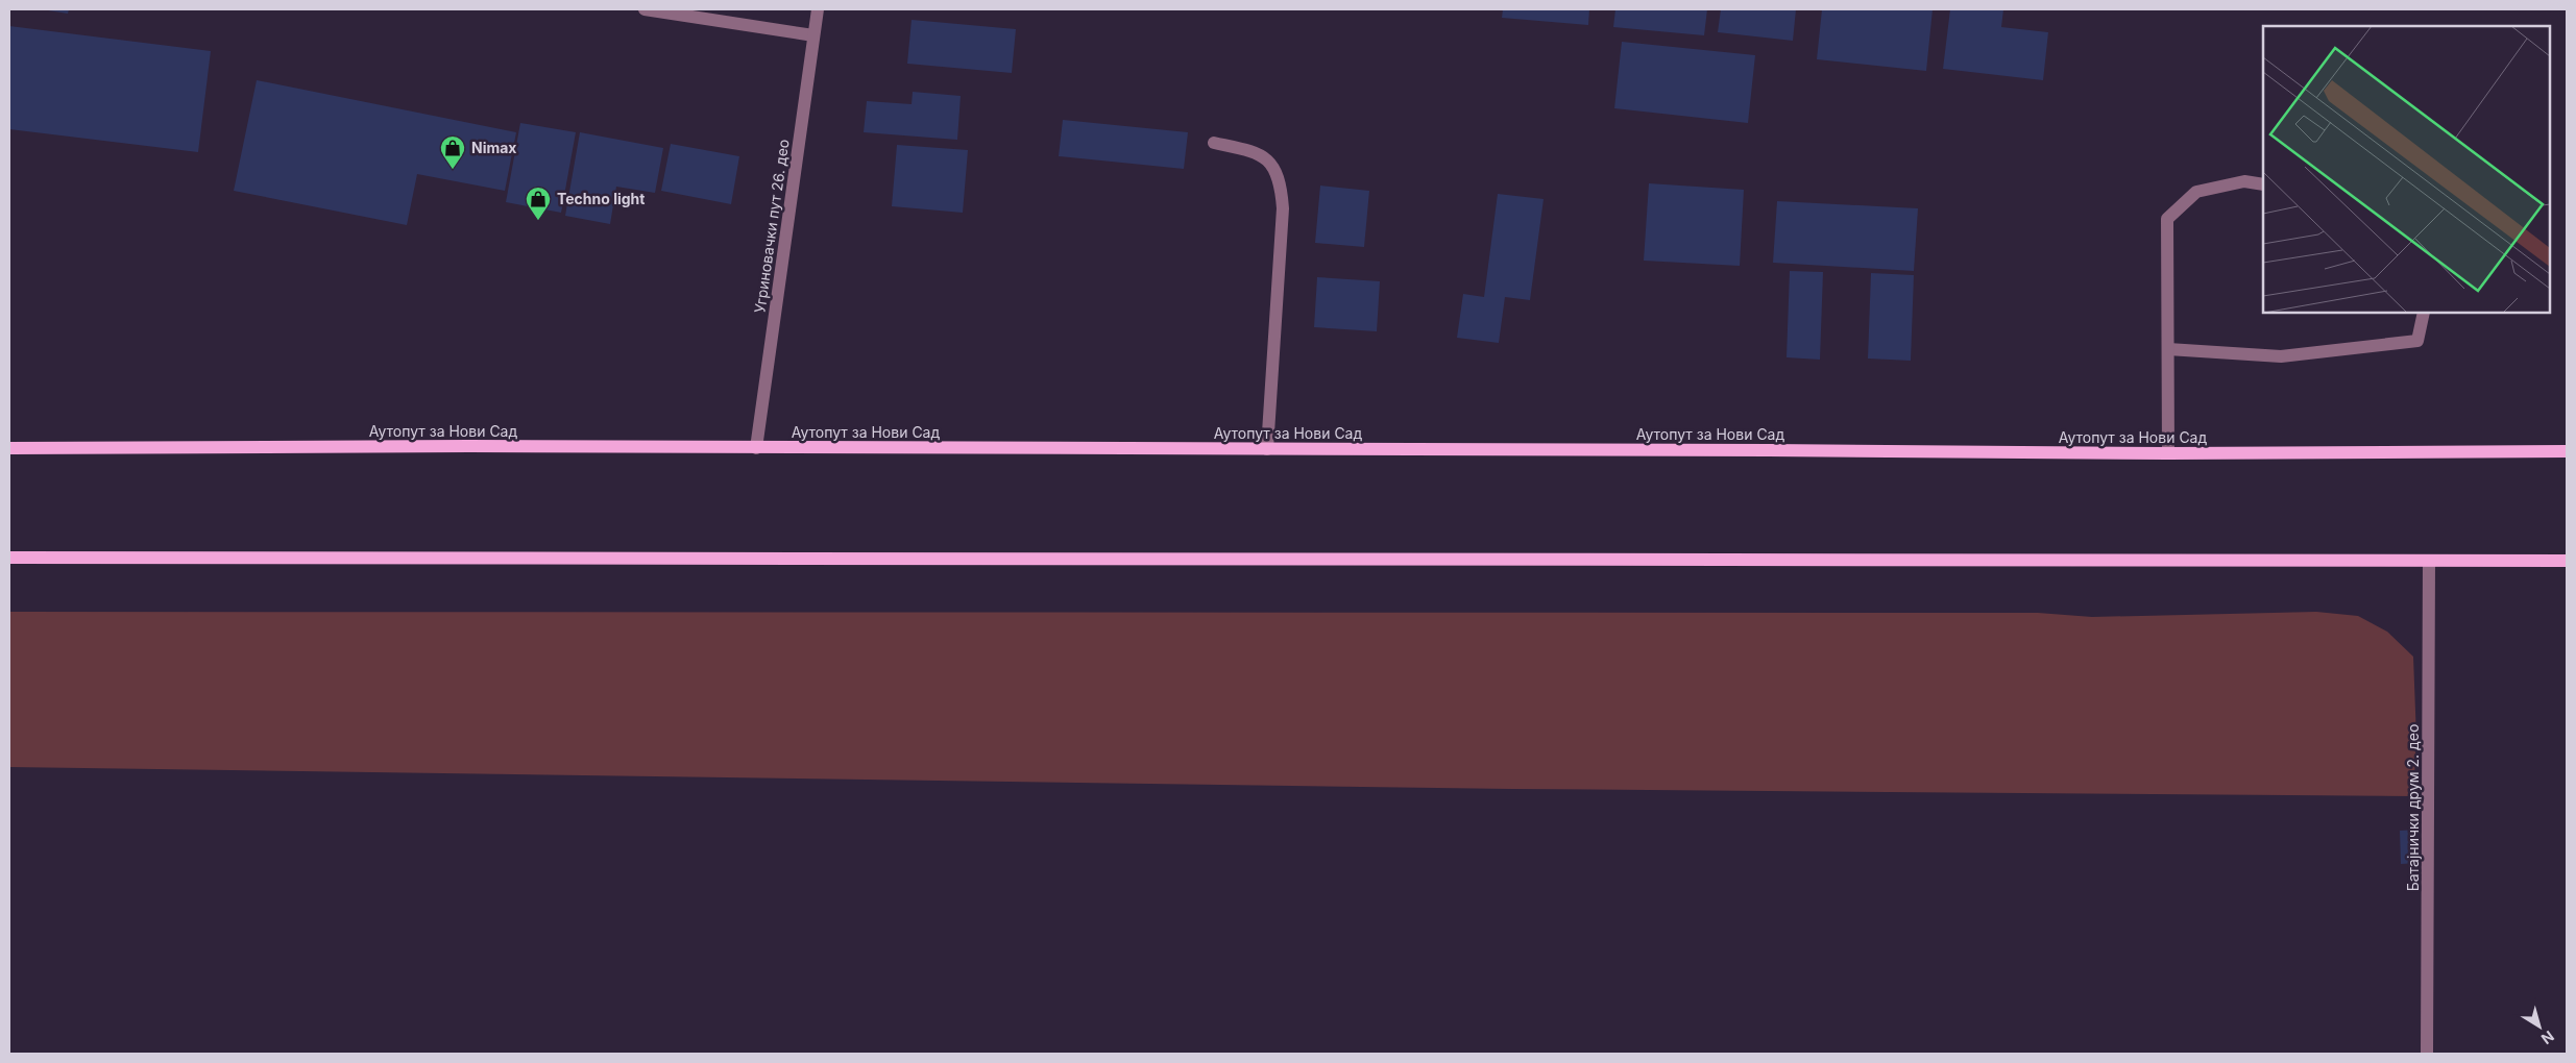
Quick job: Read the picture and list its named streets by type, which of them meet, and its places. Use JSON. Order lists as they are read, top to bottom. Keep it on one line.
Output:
{"streets":{"main road":["Аутопут за Нови Сад"],"street":["Угриновачки пут 26. део","Батајнички друм 2. део"]},"crossings":[["Угриновачки пут 26. део","Аутопут за Нови Сад"]],"places":{"shop":["Nimax","Techno light"]},"north":"bottom right"}
